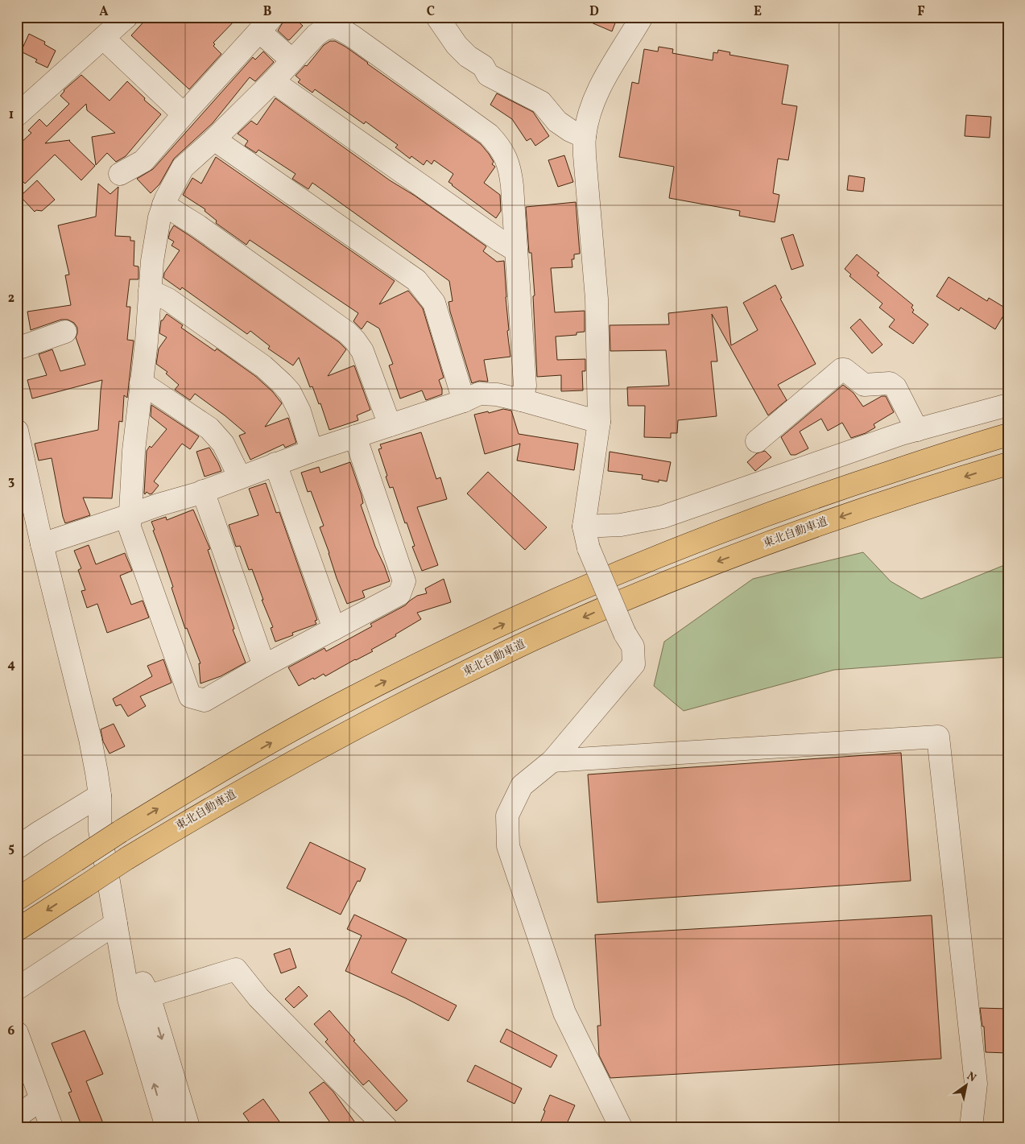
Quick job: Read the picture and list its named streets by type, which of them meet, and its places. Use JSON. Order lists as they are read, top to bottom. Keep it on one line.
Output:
{"streets":{"highway":["東北自動車道"]},"north":"top right","grid":{"columns":["A","B","C","D","E","F"],"rows":["1","2","3","4","5","6"]}}
